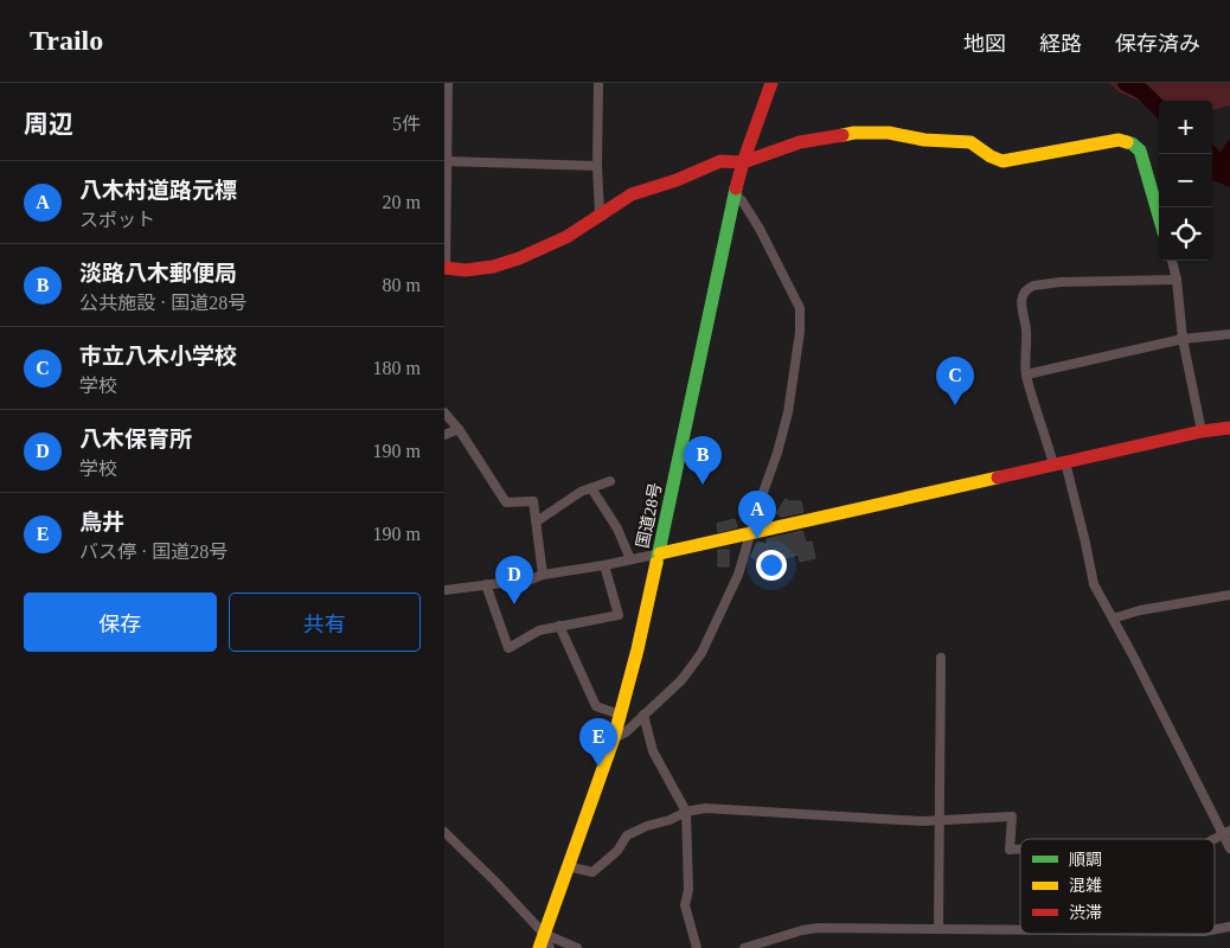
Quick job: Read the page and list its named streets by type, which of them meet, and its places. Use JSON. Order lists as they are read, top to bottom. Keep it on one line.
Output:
{"streets":{"main road":["国道28号"]},"legend":["順調","混雑","渋滞"],"page":{"header":"Trailo","nav":["地図","経路","保存済み"],"heading":["周辺","5件"],"map_buttons":["+","−"],"list":[{"mark":"A","name":"八木村道路元標","note":"スポット","value":"20 m"},{"mark":"B","name":"淡路八木郵便局","note":"公共施設 · 国道28号","value":"80 m"},{"mark":"C","name":"市立八木小学校","note":"学校","value":"180 m"},{"mark":"D","name":"八木保育所","note":"学校","value":"190 m"},{"mark":"E","name":"鳥井","note":"バス停 · 国道28号","value":"190 m"}],"pins":["C","B","A","D","E"],"buttons":["保存","共有"]}}
